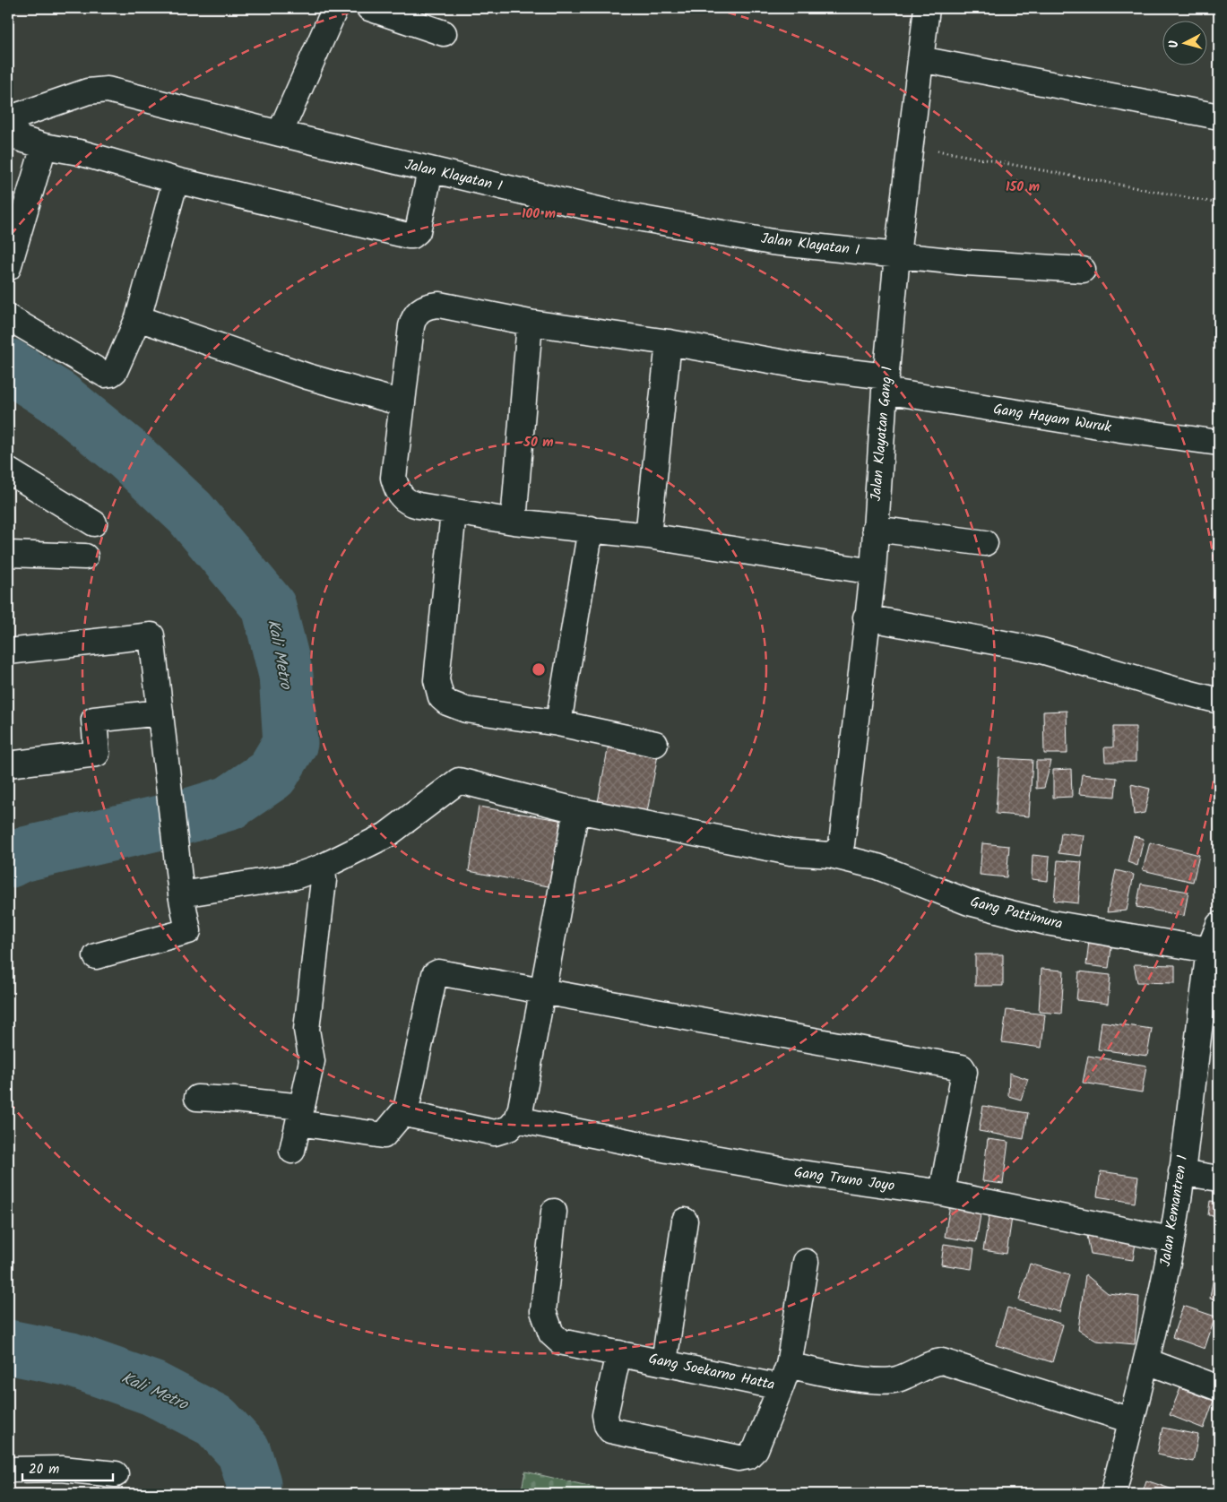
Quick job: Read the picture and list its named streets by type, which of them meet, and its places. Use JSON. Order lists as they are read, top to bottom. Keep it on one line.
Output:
{"streets":{"street":["Jalan Klayatan I","Gang Hayam Wuruk","Jalan Klayatan Gang 1","Gang Pattimura","Gang Truno Joyo","Jalan Kemantren 1","Gang Soekarno Hatta"]},"crossings":[["Jalan Klayatan I","Jalan Klayatan Gang 1"],["Gang Hayam Wuruk","Jalan Klayatan Gang 1"],["Jalan Klayatan Gang 1","Gang Pattimura"],["Gang Pattimura","Jalan Kemantren 1"],["Gang Truno Joyo","Jalan Kemantren 1"],["Jalan Kemantren 1","Gang Soekarno Hatta"]],"water":["Kali Metro"],"scale_bar":"20 m","north":"left","rings":["150 m","100 m","50 m"]}
